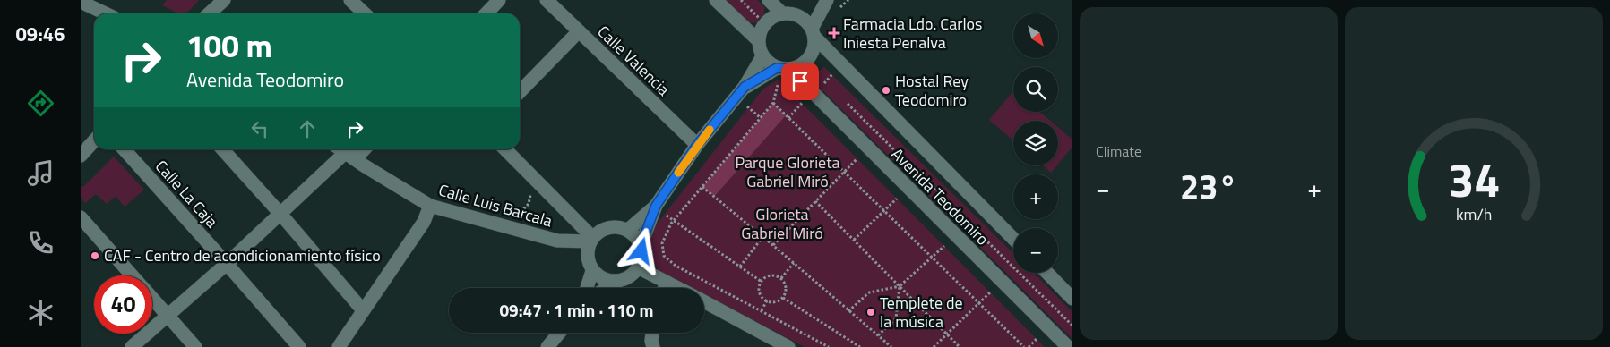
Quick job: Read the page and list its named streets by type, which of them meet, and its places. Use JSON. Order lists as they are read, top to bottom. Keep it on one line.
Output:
{"streets":{"street":["Calle Valencia","Calle La Caja","Avenida Teodomiro","Calle Luis Barcala"]},"parks":["Parque Glorieta Gabriel Miró","Glorieta Gabriel Miró"],"places":{"health":["Farmacia Ldo. Carlos Iniesta Penalva"],"other":["Hostal Rey Teodomiro","CAF - Centro de acondicionamiento físico","Templete de la música"]},"north":"bottom right","page":{"tabs":"09:46","tile":"Climate","map_buttons":["+","−"],"turn":["100 m","Avenida Teodomiro"],"heat":["−","23°","+"],"limit":"40","trip":"09:47 · 1 min · 110 m","gauge":["34","km/h"]}}
